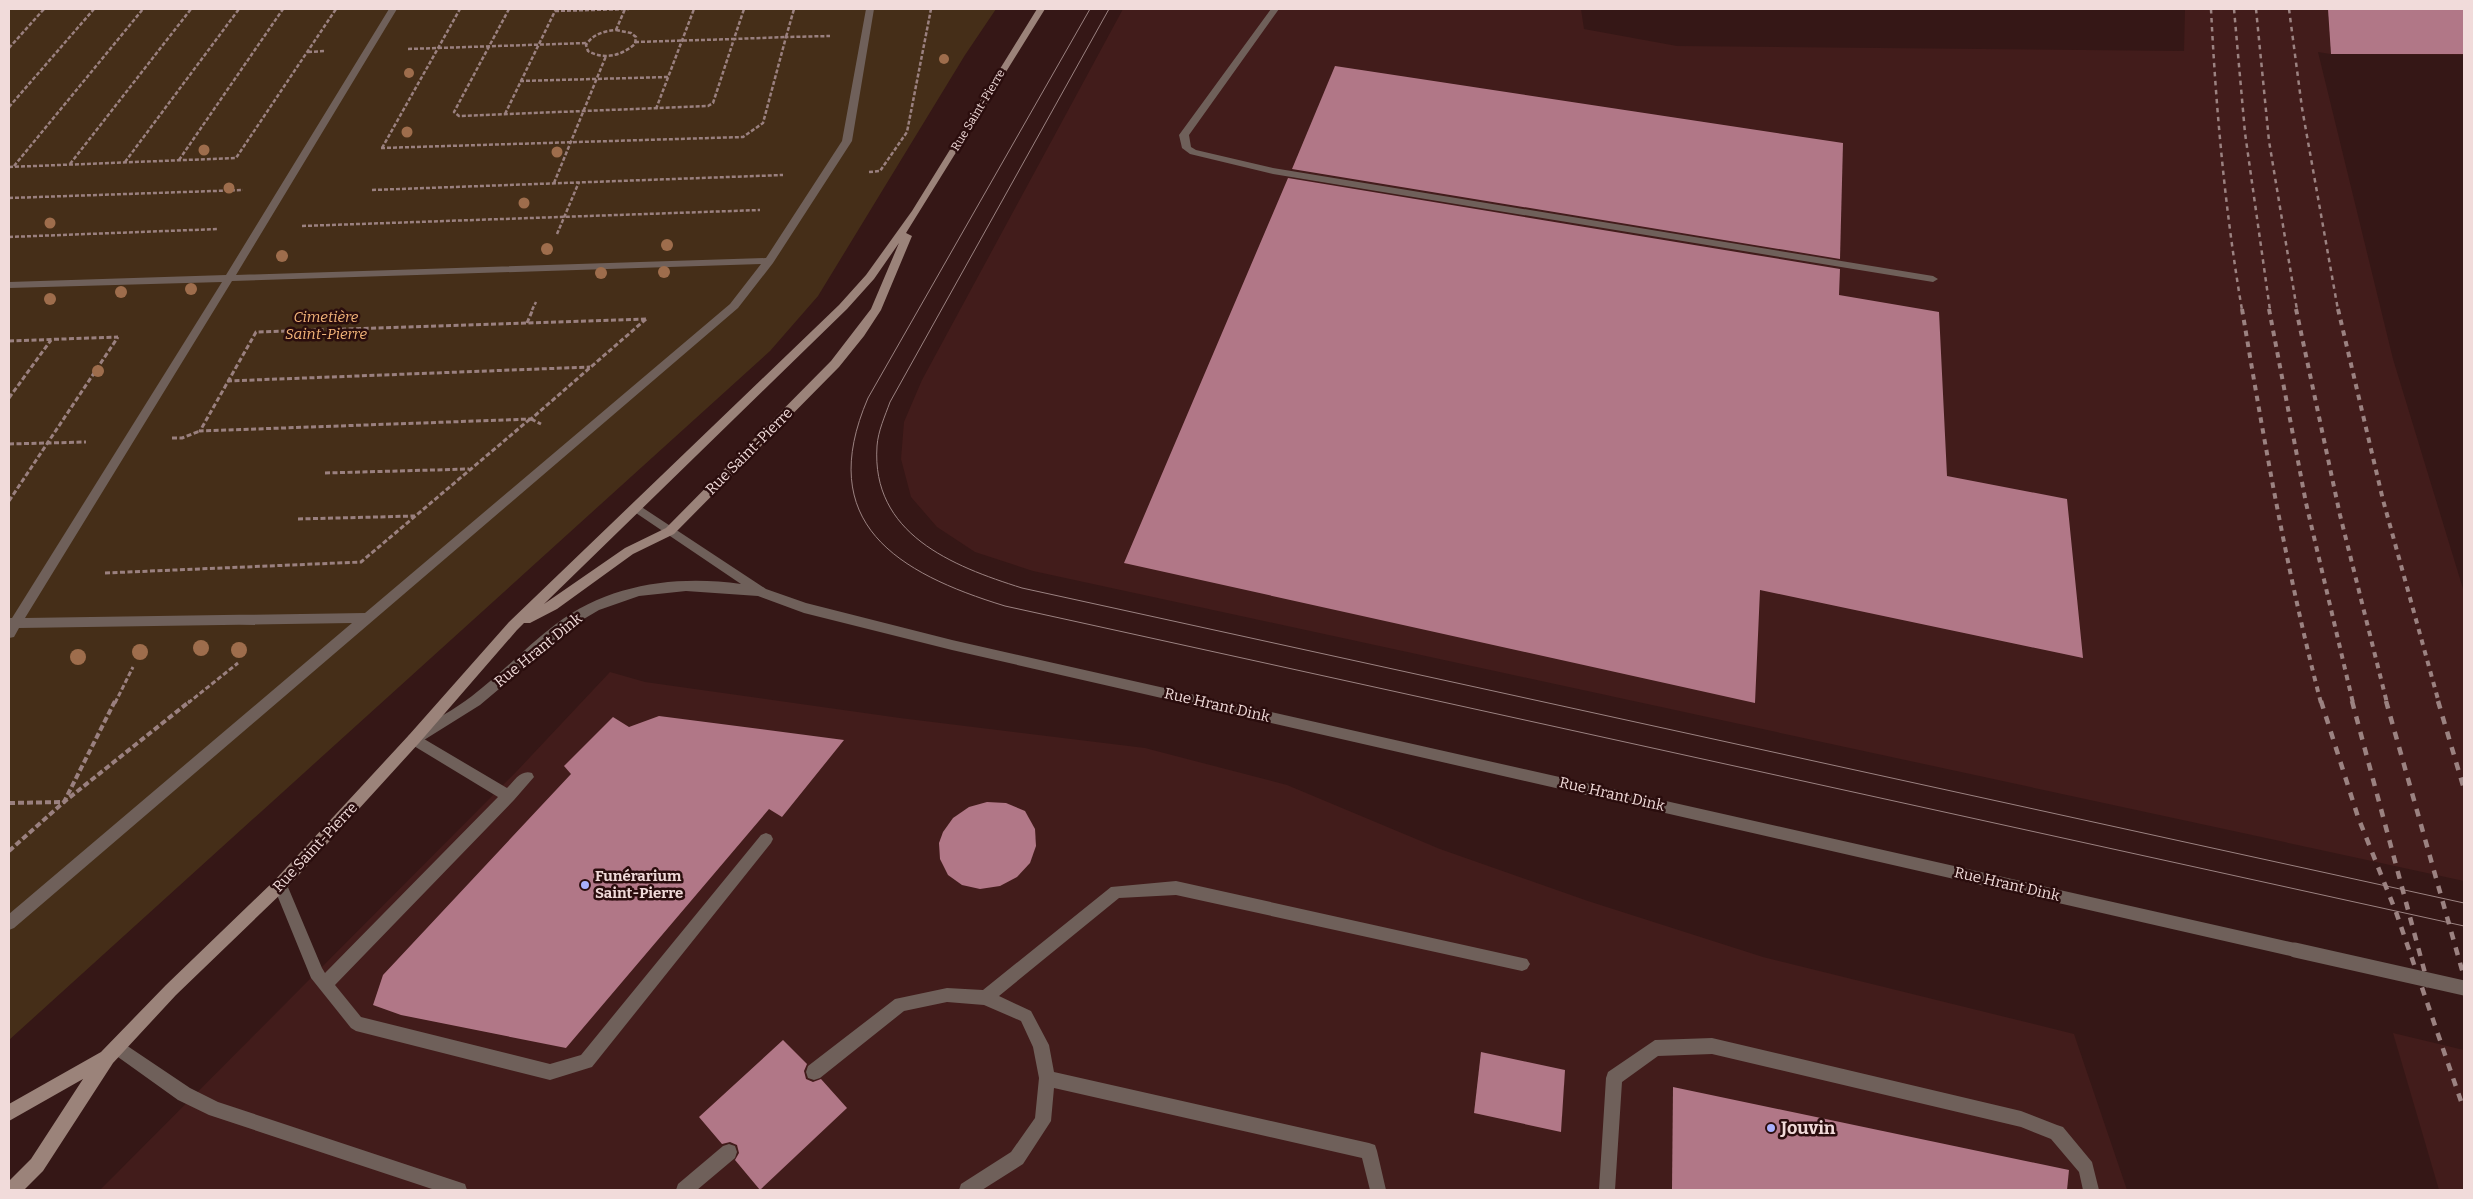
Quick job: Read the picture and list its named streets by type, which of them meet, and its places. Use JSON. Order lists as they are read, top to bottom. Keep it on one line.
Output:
{"streets":{"main road":["Rue Saint-Pierre"],"street":["Rue Hrant Dink"]},"crossings":[["Rue Saint-Pierre","Rue Hrant Dink"]],"parks":["Cimetière Saint-Pierre"],"places":["Funérarium Saint-Pierre","Jouvin"]}
